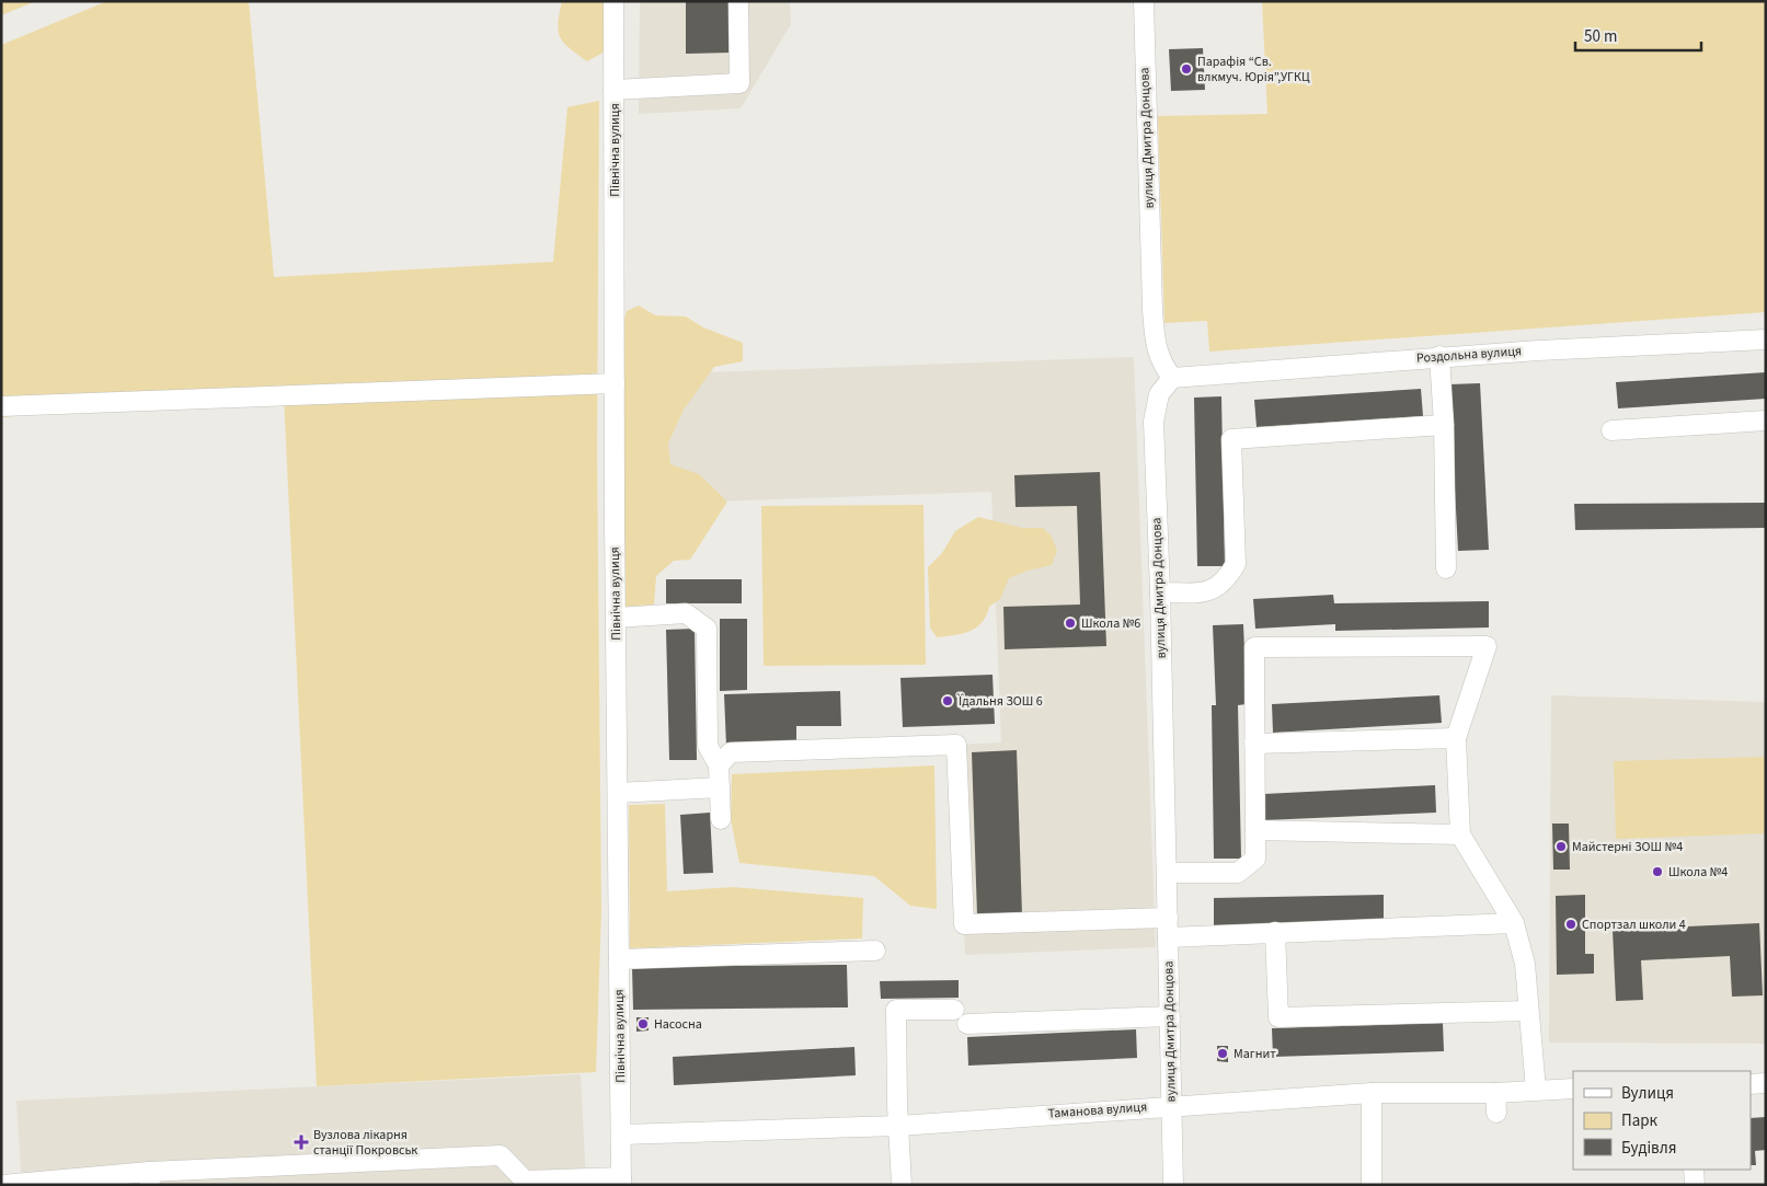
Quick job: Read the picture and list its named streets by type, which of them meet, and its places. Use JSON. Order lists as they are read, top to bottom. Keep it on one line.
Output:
{"streets":{"street":["вулиця Дмитра Донцова","Північна вулиця","Роздольна вулиця","Таманова вулиця"]},"crossings":[["вулиця Дмитра Донцова","Роздольна вулиця"],["вулиця Дмитра Донцова","Таманова вулиця"],["Північна вулиця","Таманова вулиця"]],"places":{"other":["Парафія “Св. влкмуч. Юрія”,УГКЦ","Школа №6","Їдальня ЗОШ 6","Майстерні ЗОШ №4","Школа №4","Спортзал школи 4","Насосна","Магнит"],"health":["Вузлова лікарня станції Покровськ"]},"legend":["Вулиця","Парк","Будівля"],"scale_bar":"50 m"}
